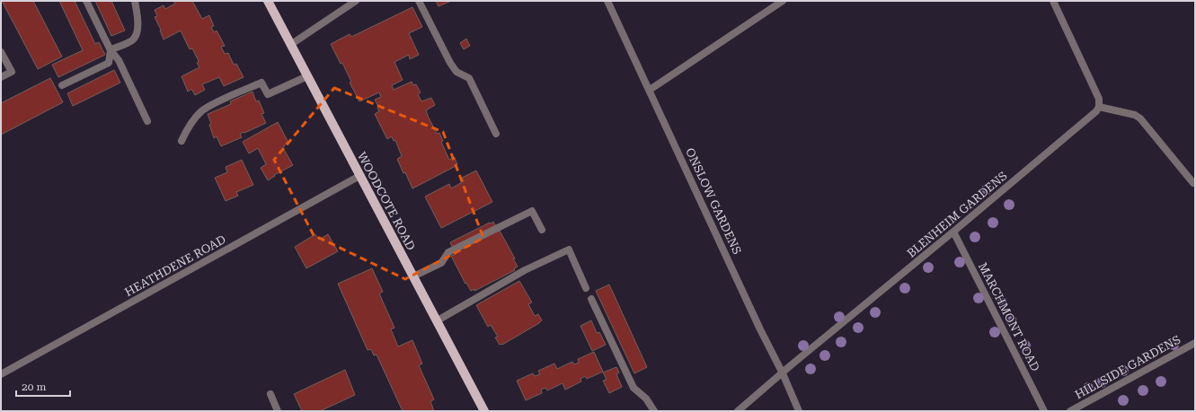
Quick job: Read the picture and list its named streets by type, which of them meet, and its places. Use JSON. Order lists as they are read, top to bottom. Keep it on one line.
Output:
{"streets":{"main road":["WOODCOTE ROAD"],"street":["ONSLOW GARDENS","BLENHEIM GARDENS","HEATHDENE ROAD","MARCHMONT ROAD","HILLSIDE GARDENS"]},"crossings":[["WOODCOTE ROAD","HEATHDENE ROAD"],["ONSLOW GARDENS","BLENHEIM GARDENS"],["BLENHEIM GARDENS","MARCHMONT ROAD"]],"scale_bar":"20 m"}
